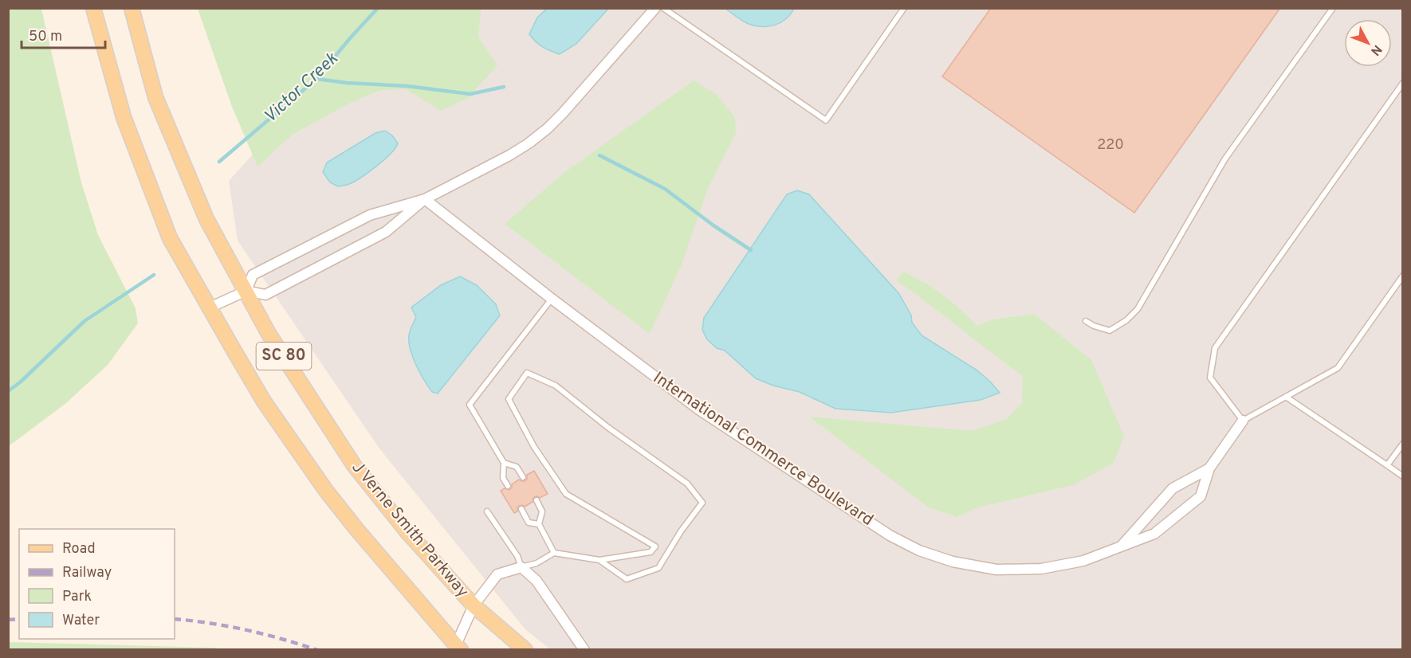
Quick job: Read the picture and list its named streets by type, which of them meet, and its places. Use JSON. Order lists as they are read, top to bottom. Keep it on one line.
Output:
{"streets":{"main road":["SC 80","J Verne Smith Parkway"],"street":["International Commerce Boulevard"]},"water":["Victor Creek"],"house_numbers":["220"],"legend":["Road","Railway","Park","Water"],"scale_bar":"50 m","north":"bottom right"}
